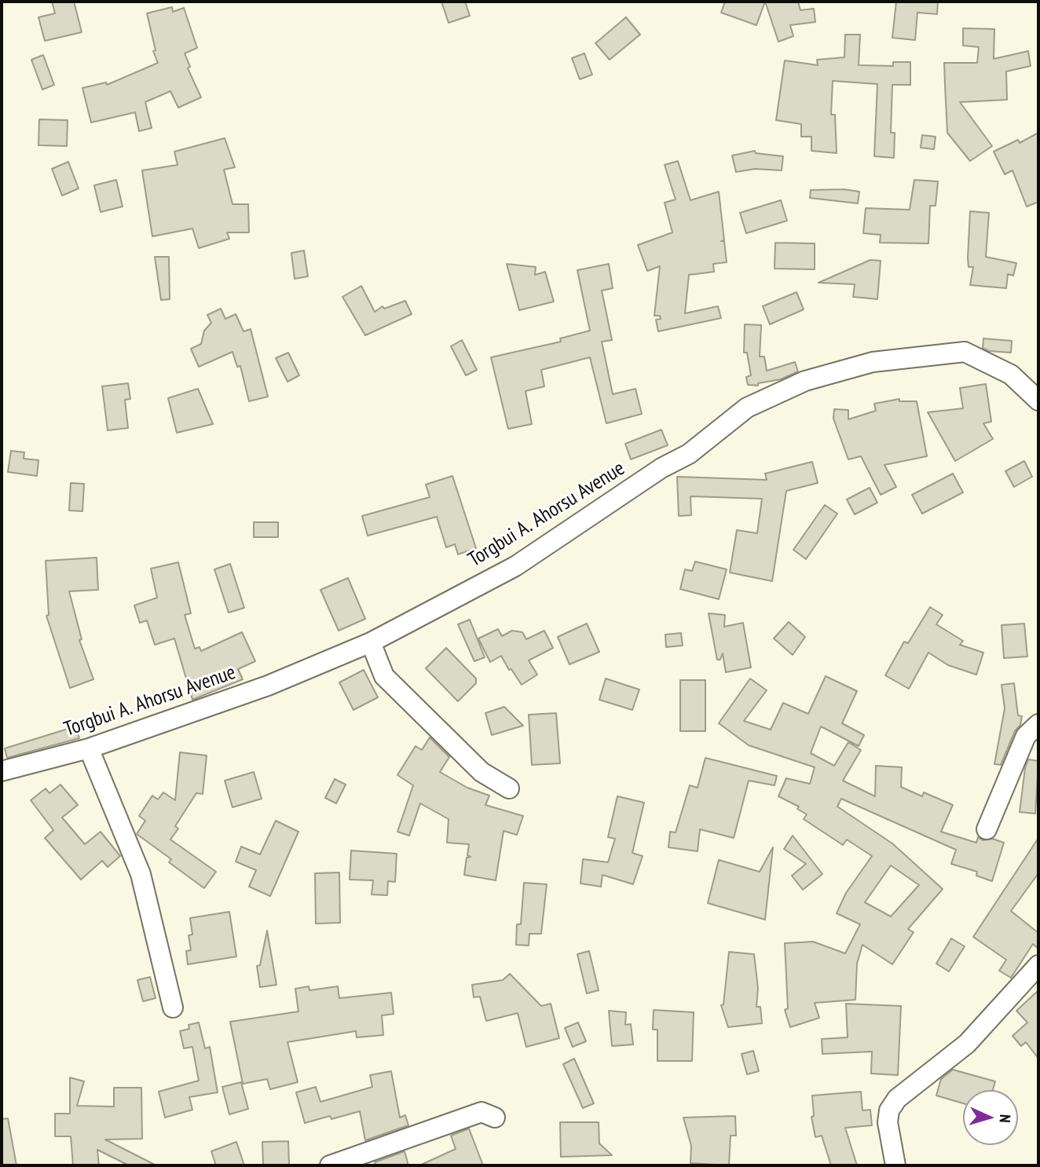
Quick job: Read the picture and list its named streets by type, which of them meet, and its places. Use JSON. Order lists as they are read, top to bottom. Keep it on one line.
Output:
{"streets":{"street":["Torgbui A. Ahorsu Avenue"]},"north":"right"}
